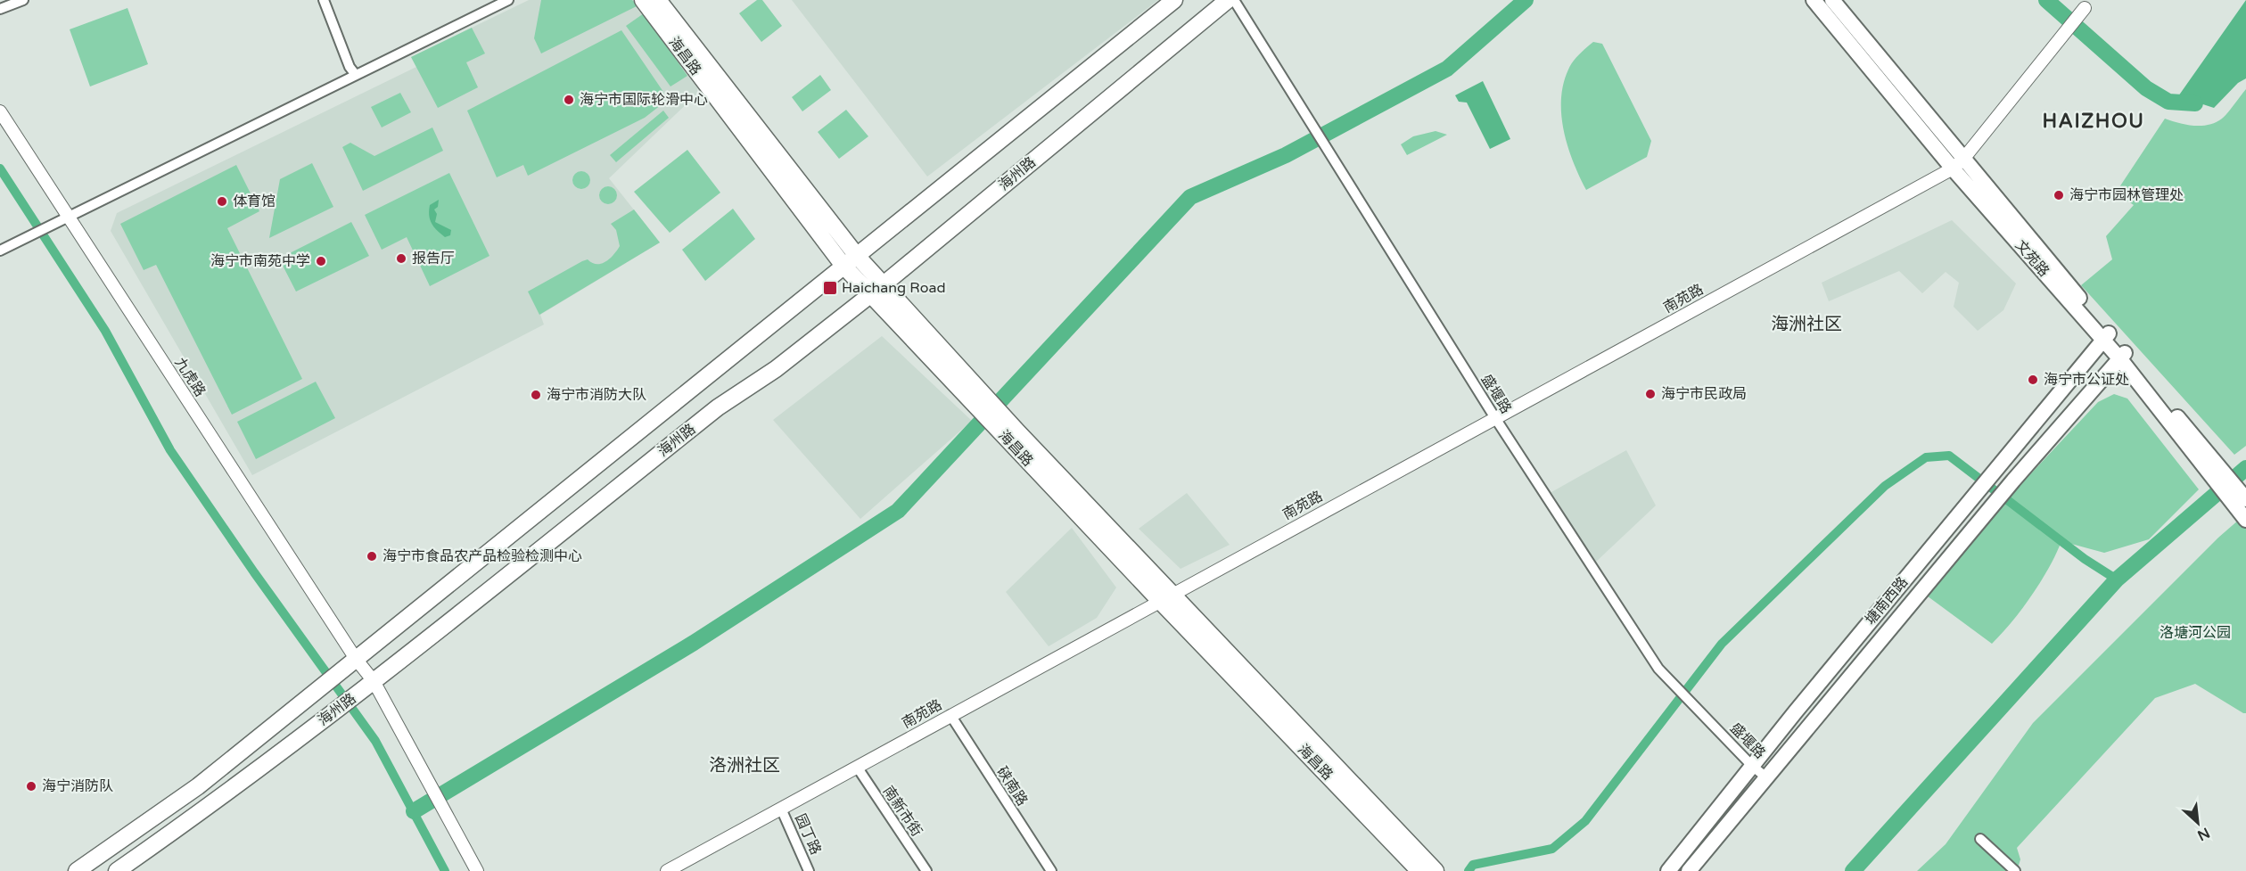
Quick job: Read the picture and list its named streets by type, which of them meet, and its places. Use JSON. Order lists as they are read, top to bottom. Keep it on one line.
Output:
{"streets":{"main road":["海昌路","海州路","文苑路","塘南西路"],"street":["南苑路","九虎路","盛堰路","硖南路","南新市街","园丁路"]},"crossings":[["海昌路","海州路"],["海昌路","南苑路"],["海州路","九虎路"],["文苑路","南苑路"],["文苑路","塘南西路"],["南苑路","盛堰路"],["南苑路","硖南路"],["南苑路","南新市街"],["南苑路","园丁路"],["盛堰路","塘南西路"]],"districts":["HAIZHOU","海洲社区","洛洲社区"],"parks":["洛塘河公园"],"places":{"other":["海宁市国际轮滑中心","海宁市园林管理处","体育馆","报告厅","海宁市南苑中学","海宁市公证处","海宁市民政局","海宁市消防大队","海宁市食品农产品检验检测中心","海宁消防队"],"transit":["Haichang Road"]},"north":"bottom right"}
